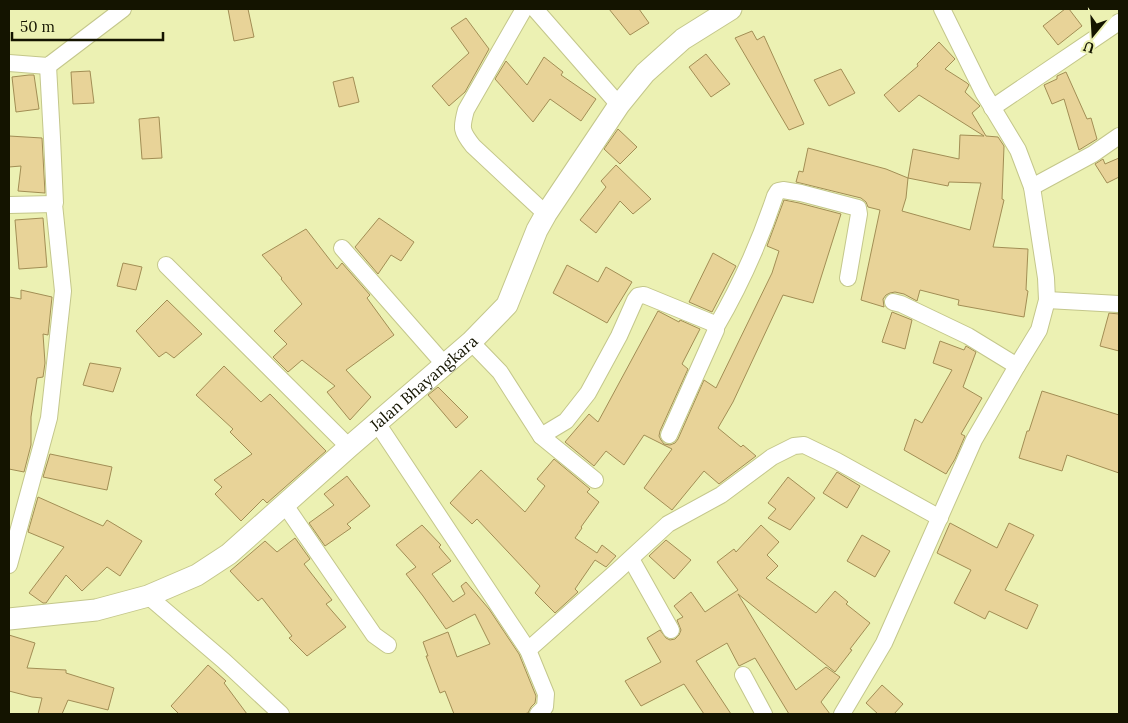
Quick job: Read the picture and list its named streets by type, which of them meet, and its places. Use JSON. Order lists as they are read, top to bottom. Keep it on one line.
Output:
{"streets":{"street":["Jalan Bhayangkara"]},"scale_bar":"50 m","north":"bottom"}
